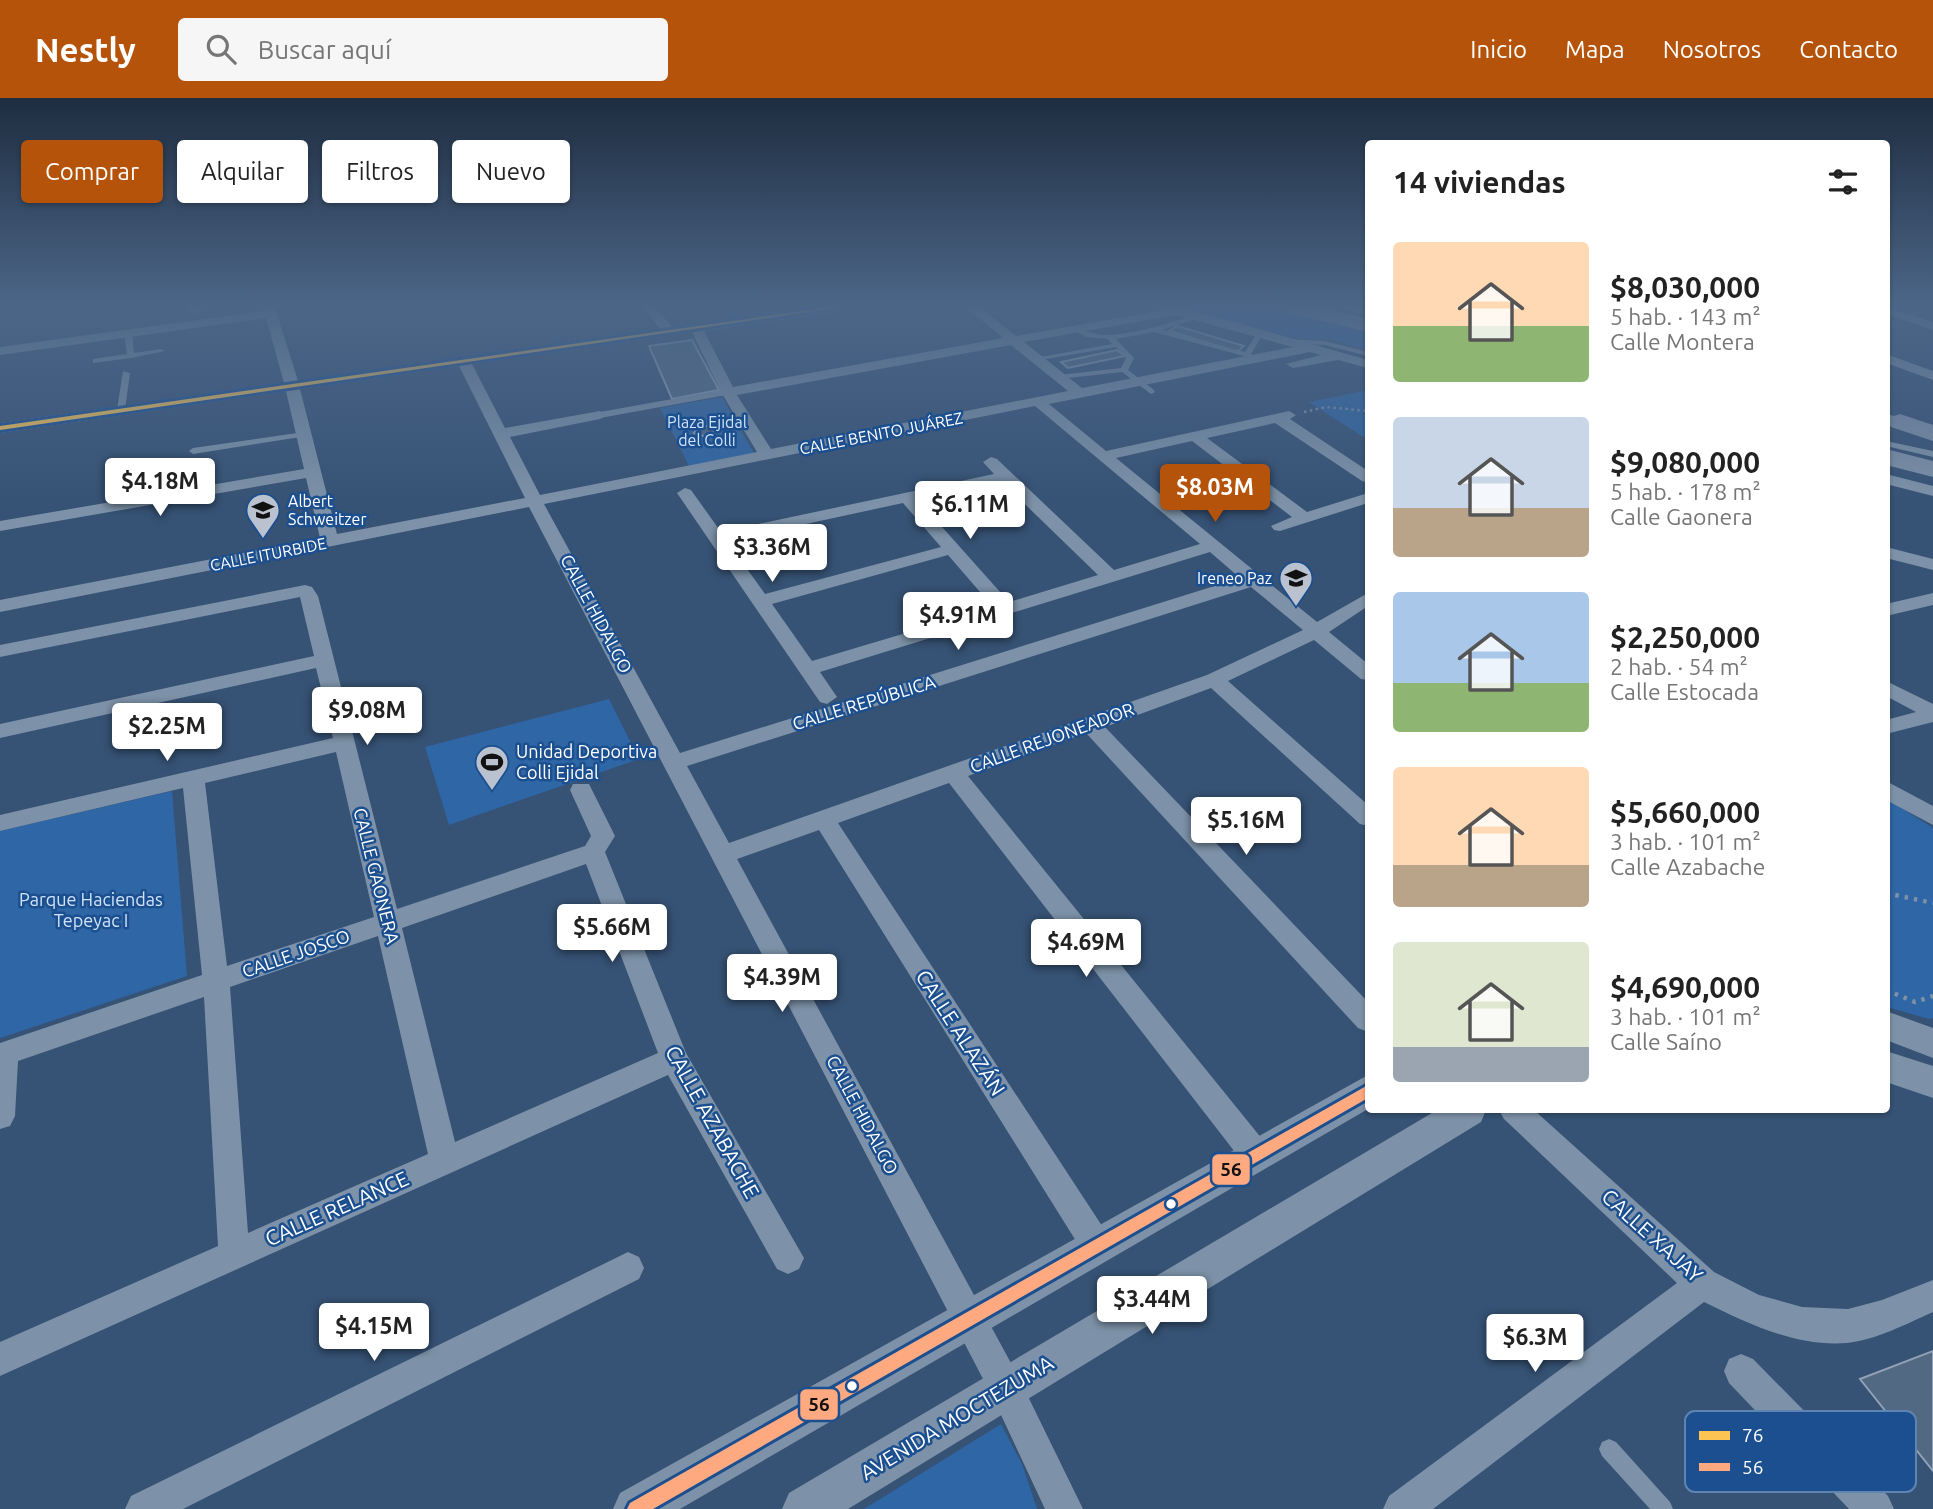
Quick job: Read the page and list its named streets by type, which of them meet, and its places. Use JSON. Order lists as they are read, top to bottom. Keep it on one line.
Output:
{"streets":{"street":["CALLE BENITO JUÁREZ","CALLE ITURBIDE","CALLE HIDALGO","CALLE REPÚBLICA","CALLE REJONEADOR","CALLE GAONERA","CALLE JOSCO","CALLE ALAZÁN","CALLE AZABACHE","CALLE RELANCE","CALLE XAJAY","AVENIDA MOCTEZUMA"]},"crossings":[["CALLE BENITO JUÁREZ","CALLE ITURBIDE"],["CALLE BENITO JUÁREZ","CALLE HIDALGO"],["CALLE ITURBIDE","CALLE HIDALGO"],["CALLE HIDALGO","CALLE REPÚBLICA"],["CALLE HIDALGO","CALLE REJONEADOR"],["CALLE HIDALGO","AVENIDA MOCTEZUMA"],["CALLE REJONEADOR","CALLE ALAZÁN"],["CALLE GAONERA","CALLE JOSCO"],["CALLE GAONERA","CALLE RELANCE"],["CALLE JOSCO","CALLE AZABACHE"],["CALLE AZABACHE","CALLE RELANCE"]],"parks":["Plaza Ejidal del Colli","Parque Haciendas Tepeyac I"],"places":{"school or university":["Albert Schweitzer","Ireneo Paz"],"sports":["Unidad Deportiva Colli Ejidal"]},"lines":["transit line 76","transit line 56"],"legend":["76","56"],"page":{"header":"Nestly","search":"Buscar aquí","nav":["Inicio","Mapa","Nosotros","Contacto"],"chip":["Comprar","Alquilar","Filtros","Nuevo"],"heading":"14 viviendas","list":[{"name":"$8,030,000","note":"5 hab. · 143 m² · Calle Montera"},{"name":"$9,080,000","note":"5 hab. · 178 m² · Calle Gaonera"},{"name":"$2,250,000","note":"2 hab. · 54 m² · Calle Estocada"},{"name":"$5,660,000","note":"3 hab. · 101 m² · Calle Azabache"},{"name":"$4,690,000","note":"3 hab. · 101 m² · Calle Saíno"}],"price":["$4.18M","$8.03M","$6.11M","$3.36M","$4.91M","$9.08M","$2.25M","$5.16M","$5.66M","$4.69M","$4.39M","$3.44M","$4.15M","$6.3M"]}}
